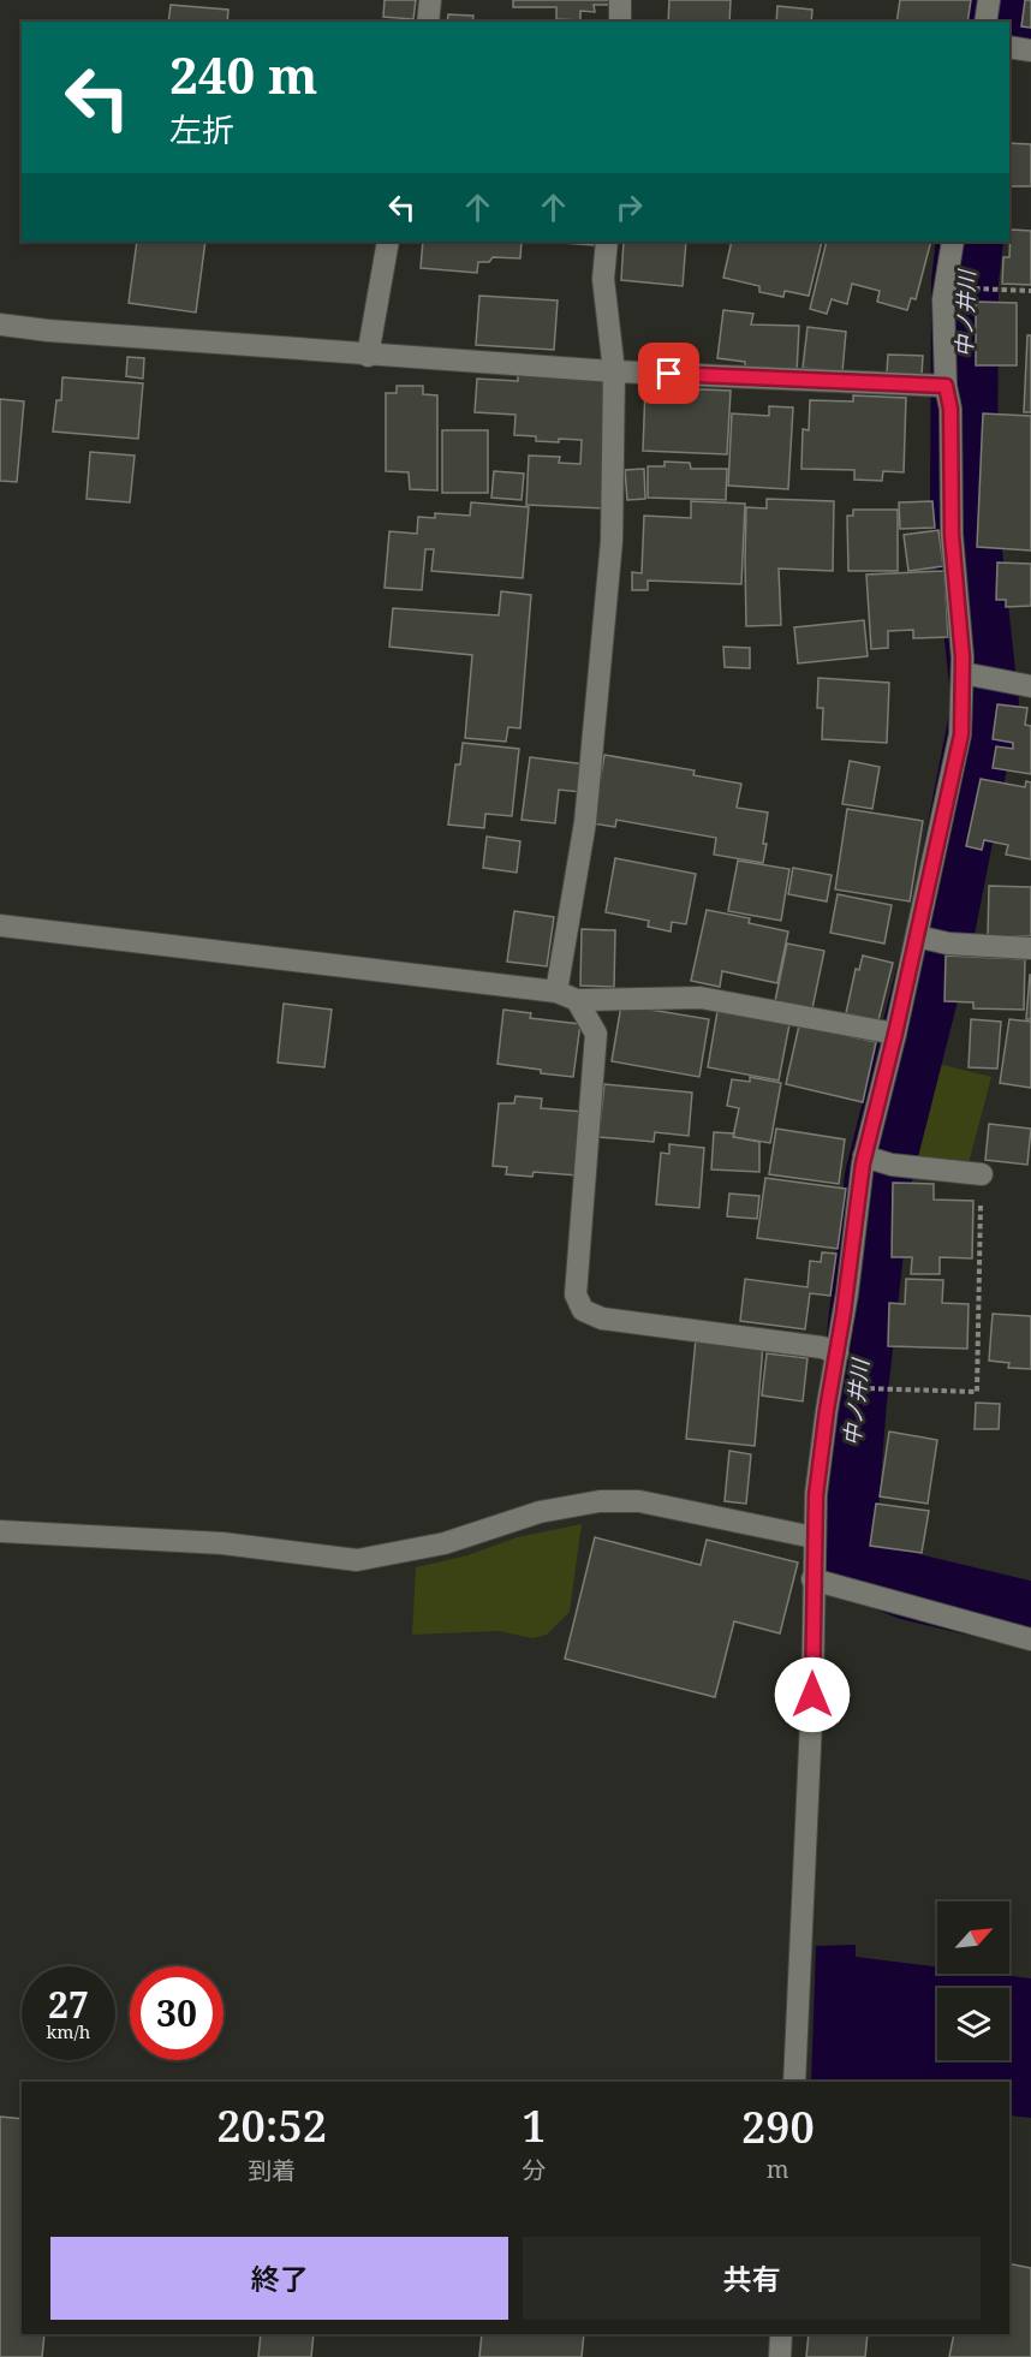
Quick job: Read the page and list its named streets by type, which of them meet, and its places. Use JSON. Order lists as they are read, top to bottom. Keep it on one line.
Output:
{"water":["中ノ井川"],"north":"top right","page":{"turn":["240 m","左折"],"speed":"27 km/h","limit":"30","eta":["20:52","到着","1","分","290","m"],"buttons":["終了","共有"]}}
